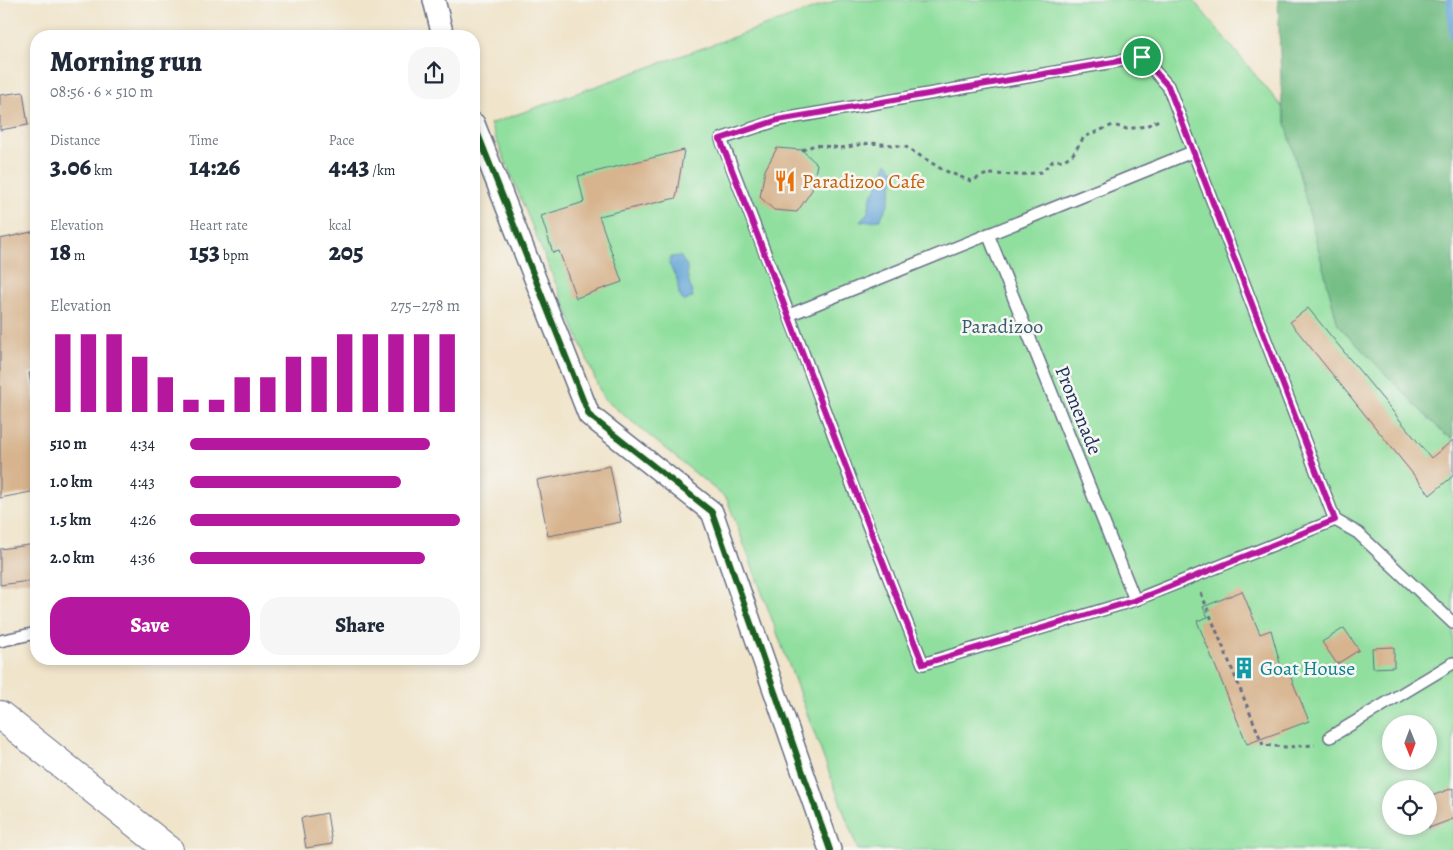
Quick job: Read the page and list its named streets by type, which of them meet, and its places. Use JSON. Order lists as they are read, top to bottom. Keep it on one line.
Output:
{"streets":{"lane":["Promenade"]},"parks":["Paradizoo"],"places":{"restaurant":["Paradizoo Cafe"],"building":["Goat House"]},"north":"bottom","page":{"heading":["Morning run","08:56 · 6 × 510 m"],"stats":[["Distance","3.06 km"],["Time","14:26"],["Pace","4:43 /km"],["Elevation","18 m"],["Heart rate","153 bpm"],["kcal","205"]],"chart":["Elevation","275–278 m"],"list":[{"name":"510 m","note":"4:34"},{"name":"1.0 km","note":"4:43"},{"name":"1.5 km","note":"4:26"},{"name":"2.0 km","note":"4:36"}],"buttons":["Save","Share"]}}
